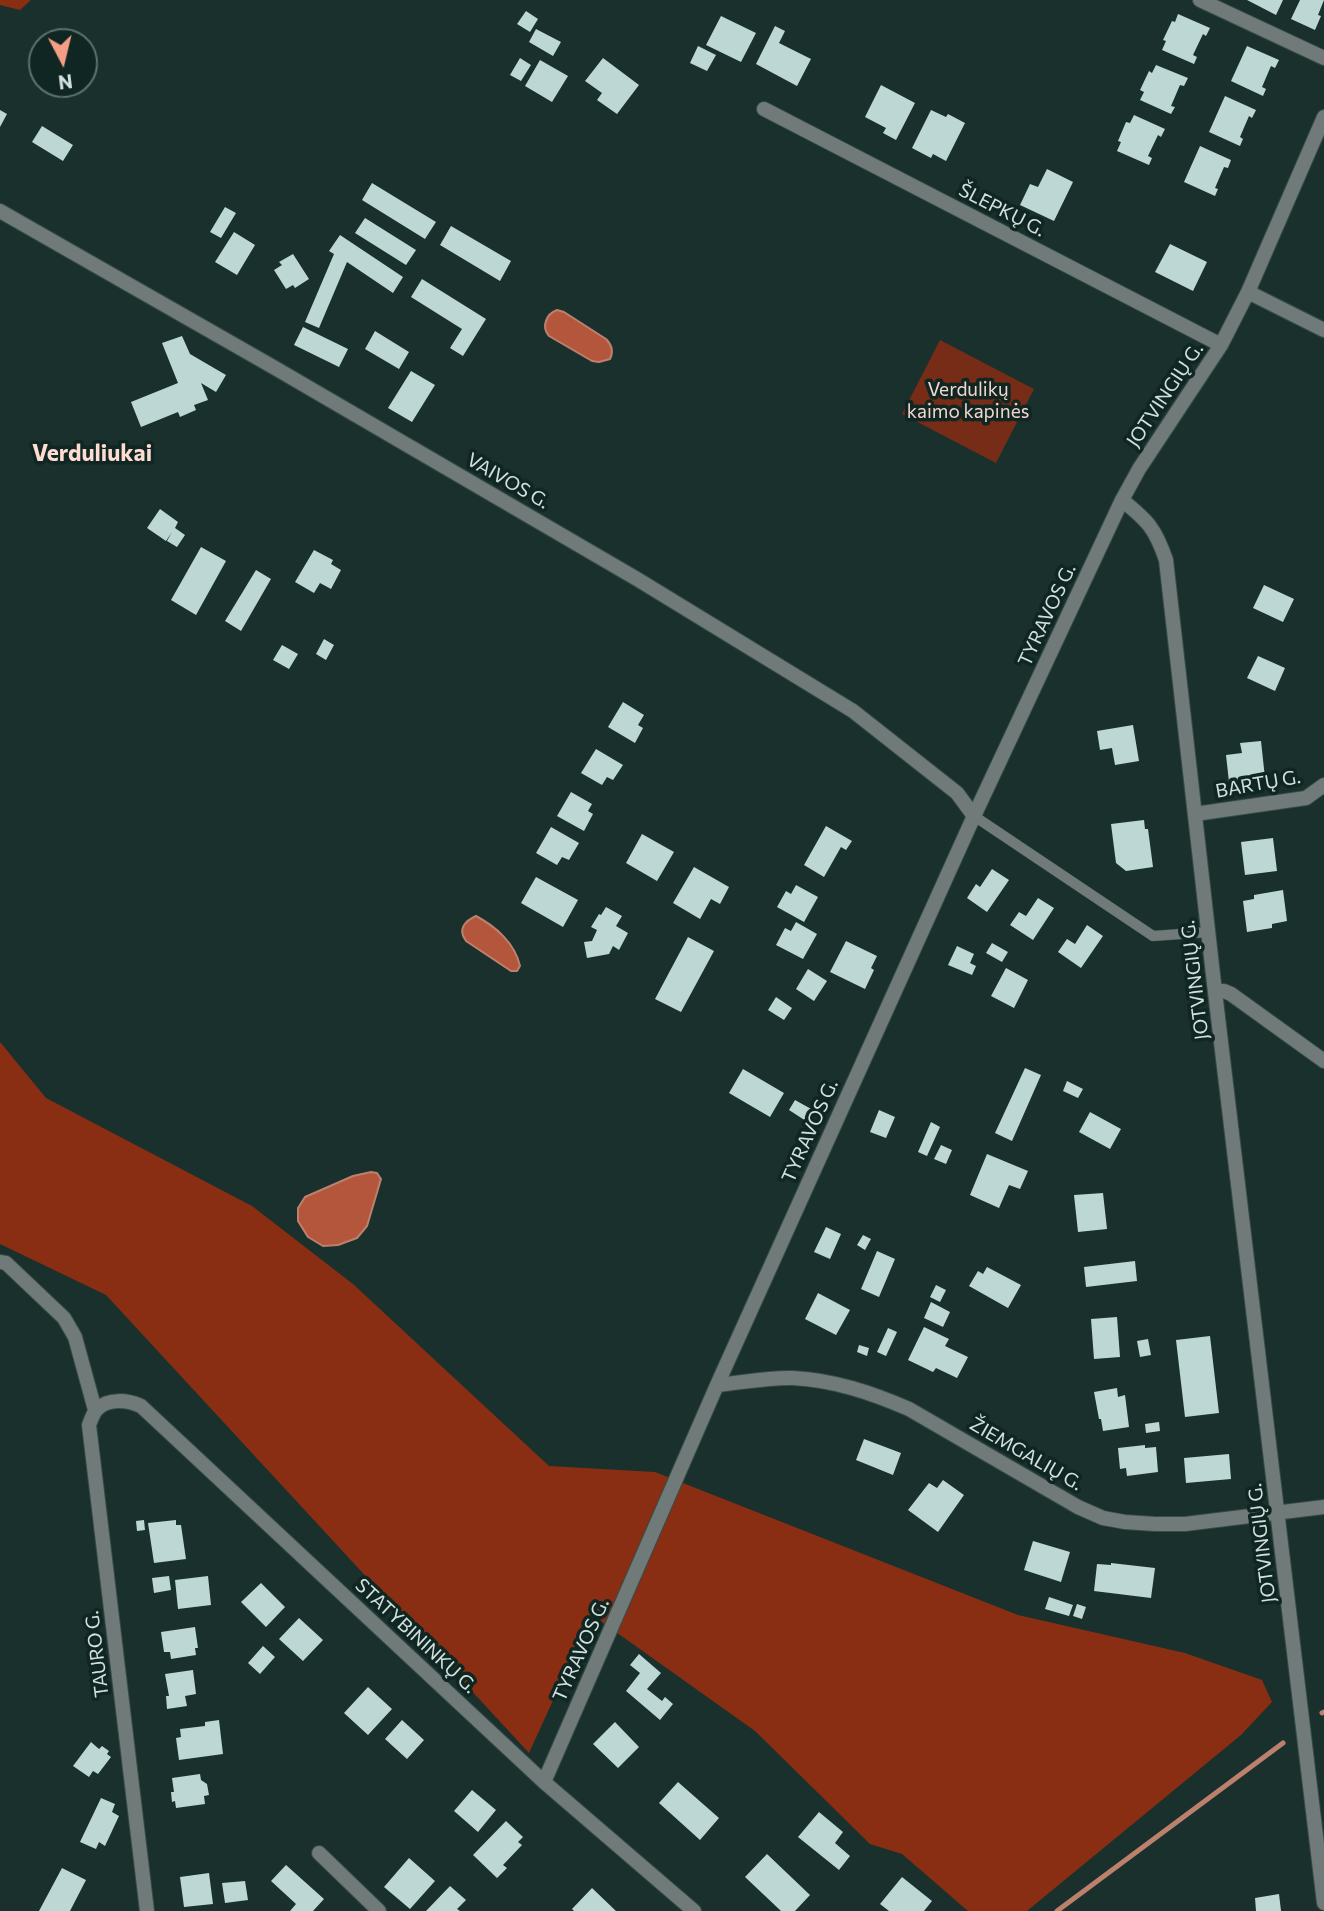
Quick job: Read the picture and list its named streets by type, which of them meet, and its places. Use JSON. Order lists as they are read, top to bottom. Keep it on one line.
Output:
{"streets":{"street":["ŠLEPKŲ G.","JOTVINGIŲ G.","VAIVOS G.","TYRAVOS G.","BARTŲ G.","ŽIEMGALIŲ G.","STATYBININKŲ G.","TAURO G."]},"crossings":[["ŠLEPKŲ G.","JOTVINGIŲ G."],["JOTVINGIŲ G.","TYRAVOS G."],["JOTVINGIŲ G.","BARTŲ G."],["JOTVINGIŲ G.","ŽIEMGALIŲ G."],["VAIVOS G.","TYRAVOS G."],["TYRAVOS G.","ŽIEMGALIŲ G."],["TYRAVOS G.","STATYBININKŲ G."],["STATYBININKŲ G.","TAURO G."]],"districts":["Verduliukai"],"parks":["Verdulikų kaimo kapinės"],"north":"bottom"}
